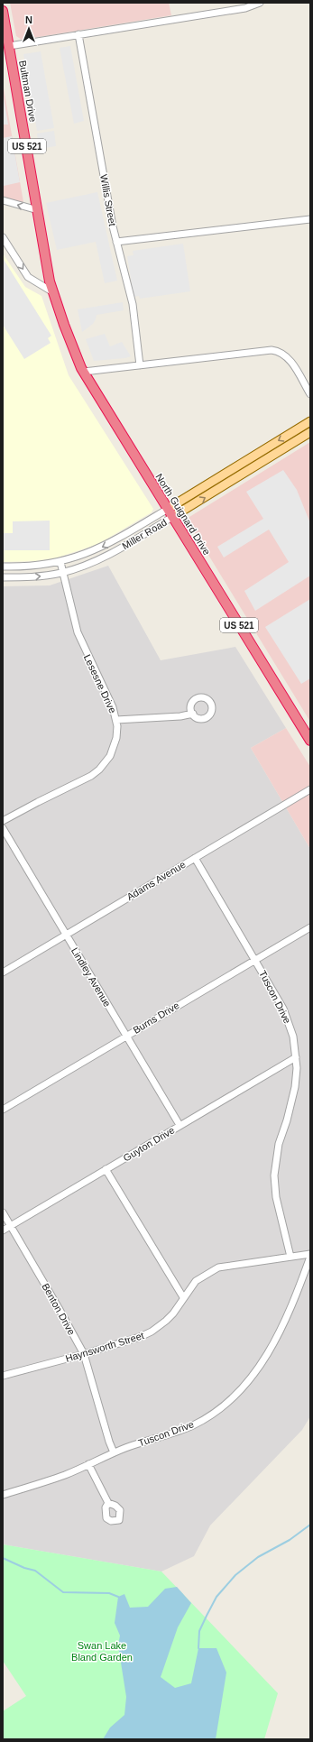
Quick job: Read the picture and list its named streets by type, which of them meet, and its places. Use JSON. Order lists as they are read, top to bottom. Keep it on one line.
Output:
{"streets":{"highway":["Bultman Drive","US 521","North Guignard Drive"],"main road":["Miller Road"],"street":["Willis Street","Lesesne Drive","Adams Avenue","Lindley Avenue","Tuscon Drive","Burns Drive","Guyton Drive","Benton Drive","Haynsworth Street"]},"crossings":[["Bultman Drive","North Guignard Drive"],["North Guignard Drive","Miller Road"],["Miller Road","Lesesne Drive"],["Adams Avenue","Lindley Avenue"],["Adams Avenue","Tuscon Drive"],["Lindley Avenue","Burns Drive"],["Lindley Avenue","Guyton Drive"],["Tuscon Drive","Burns Drive"],["Tuscon Drive","Guyton Drive"],["Tuscon Drive","Benton Drive"],["Tuscon Drive","Haynsworth Street"],["Guyton Drive","Benton Drive"],["Benton Drive","Haynsworth Street"]],"parks":["Swan Lake Bland Garden"],"north":"top"}
